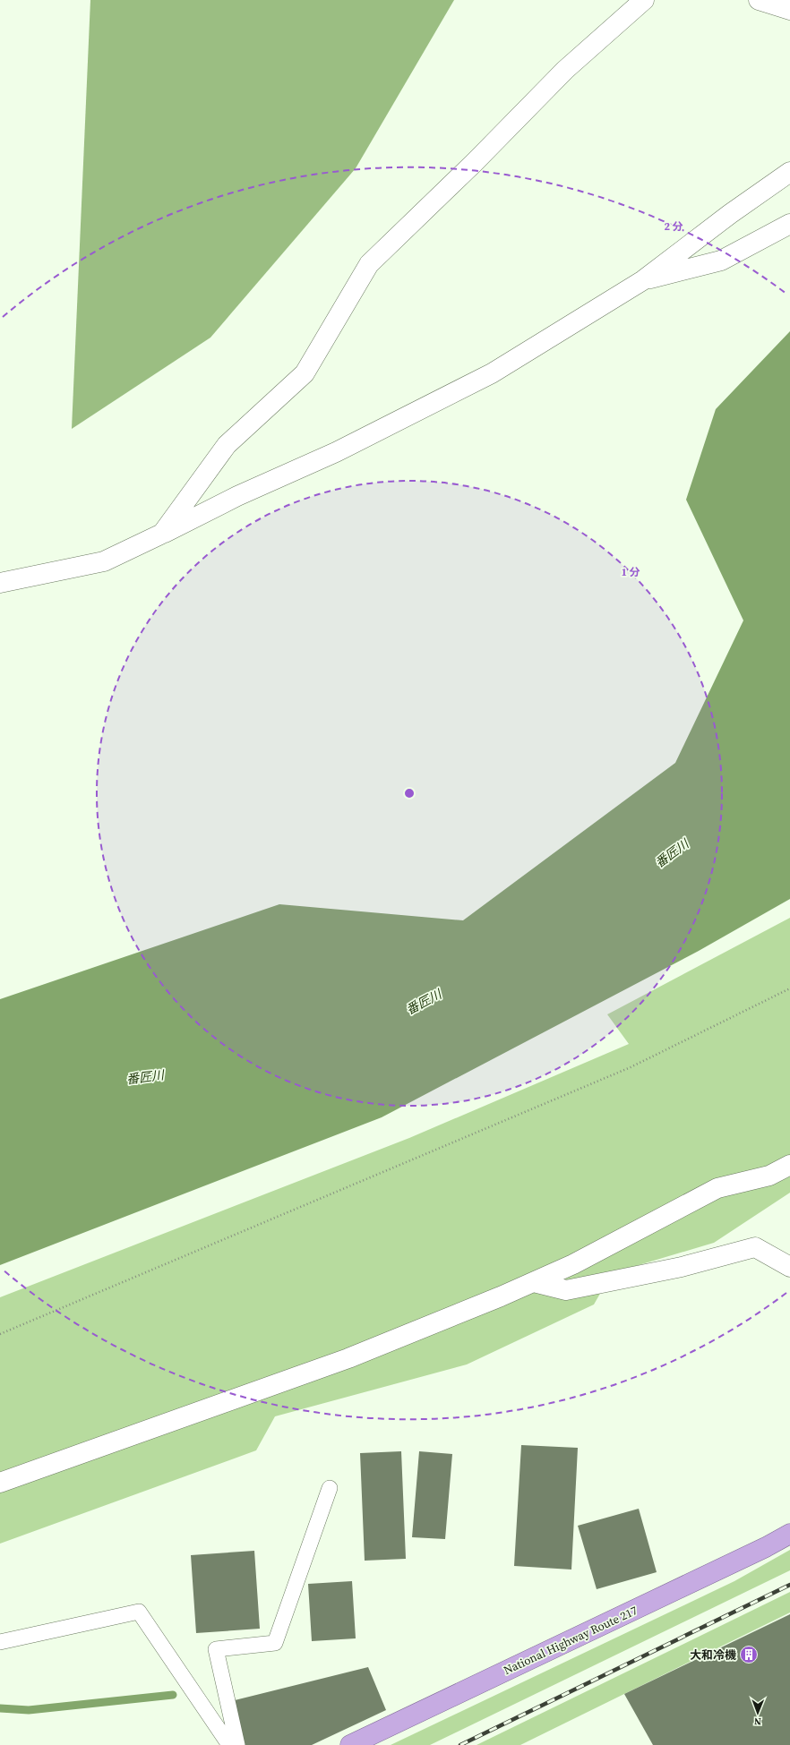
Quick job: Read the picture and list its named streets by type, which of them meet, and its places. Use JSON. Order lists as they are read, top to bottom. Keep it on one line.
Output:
{"streets":{"highway":["National Highway Route 217"]},"water":["番匠川"],"places":{"building":["大和冷機"]},"north":"bottom","rings":["2 分","1 分"]}
